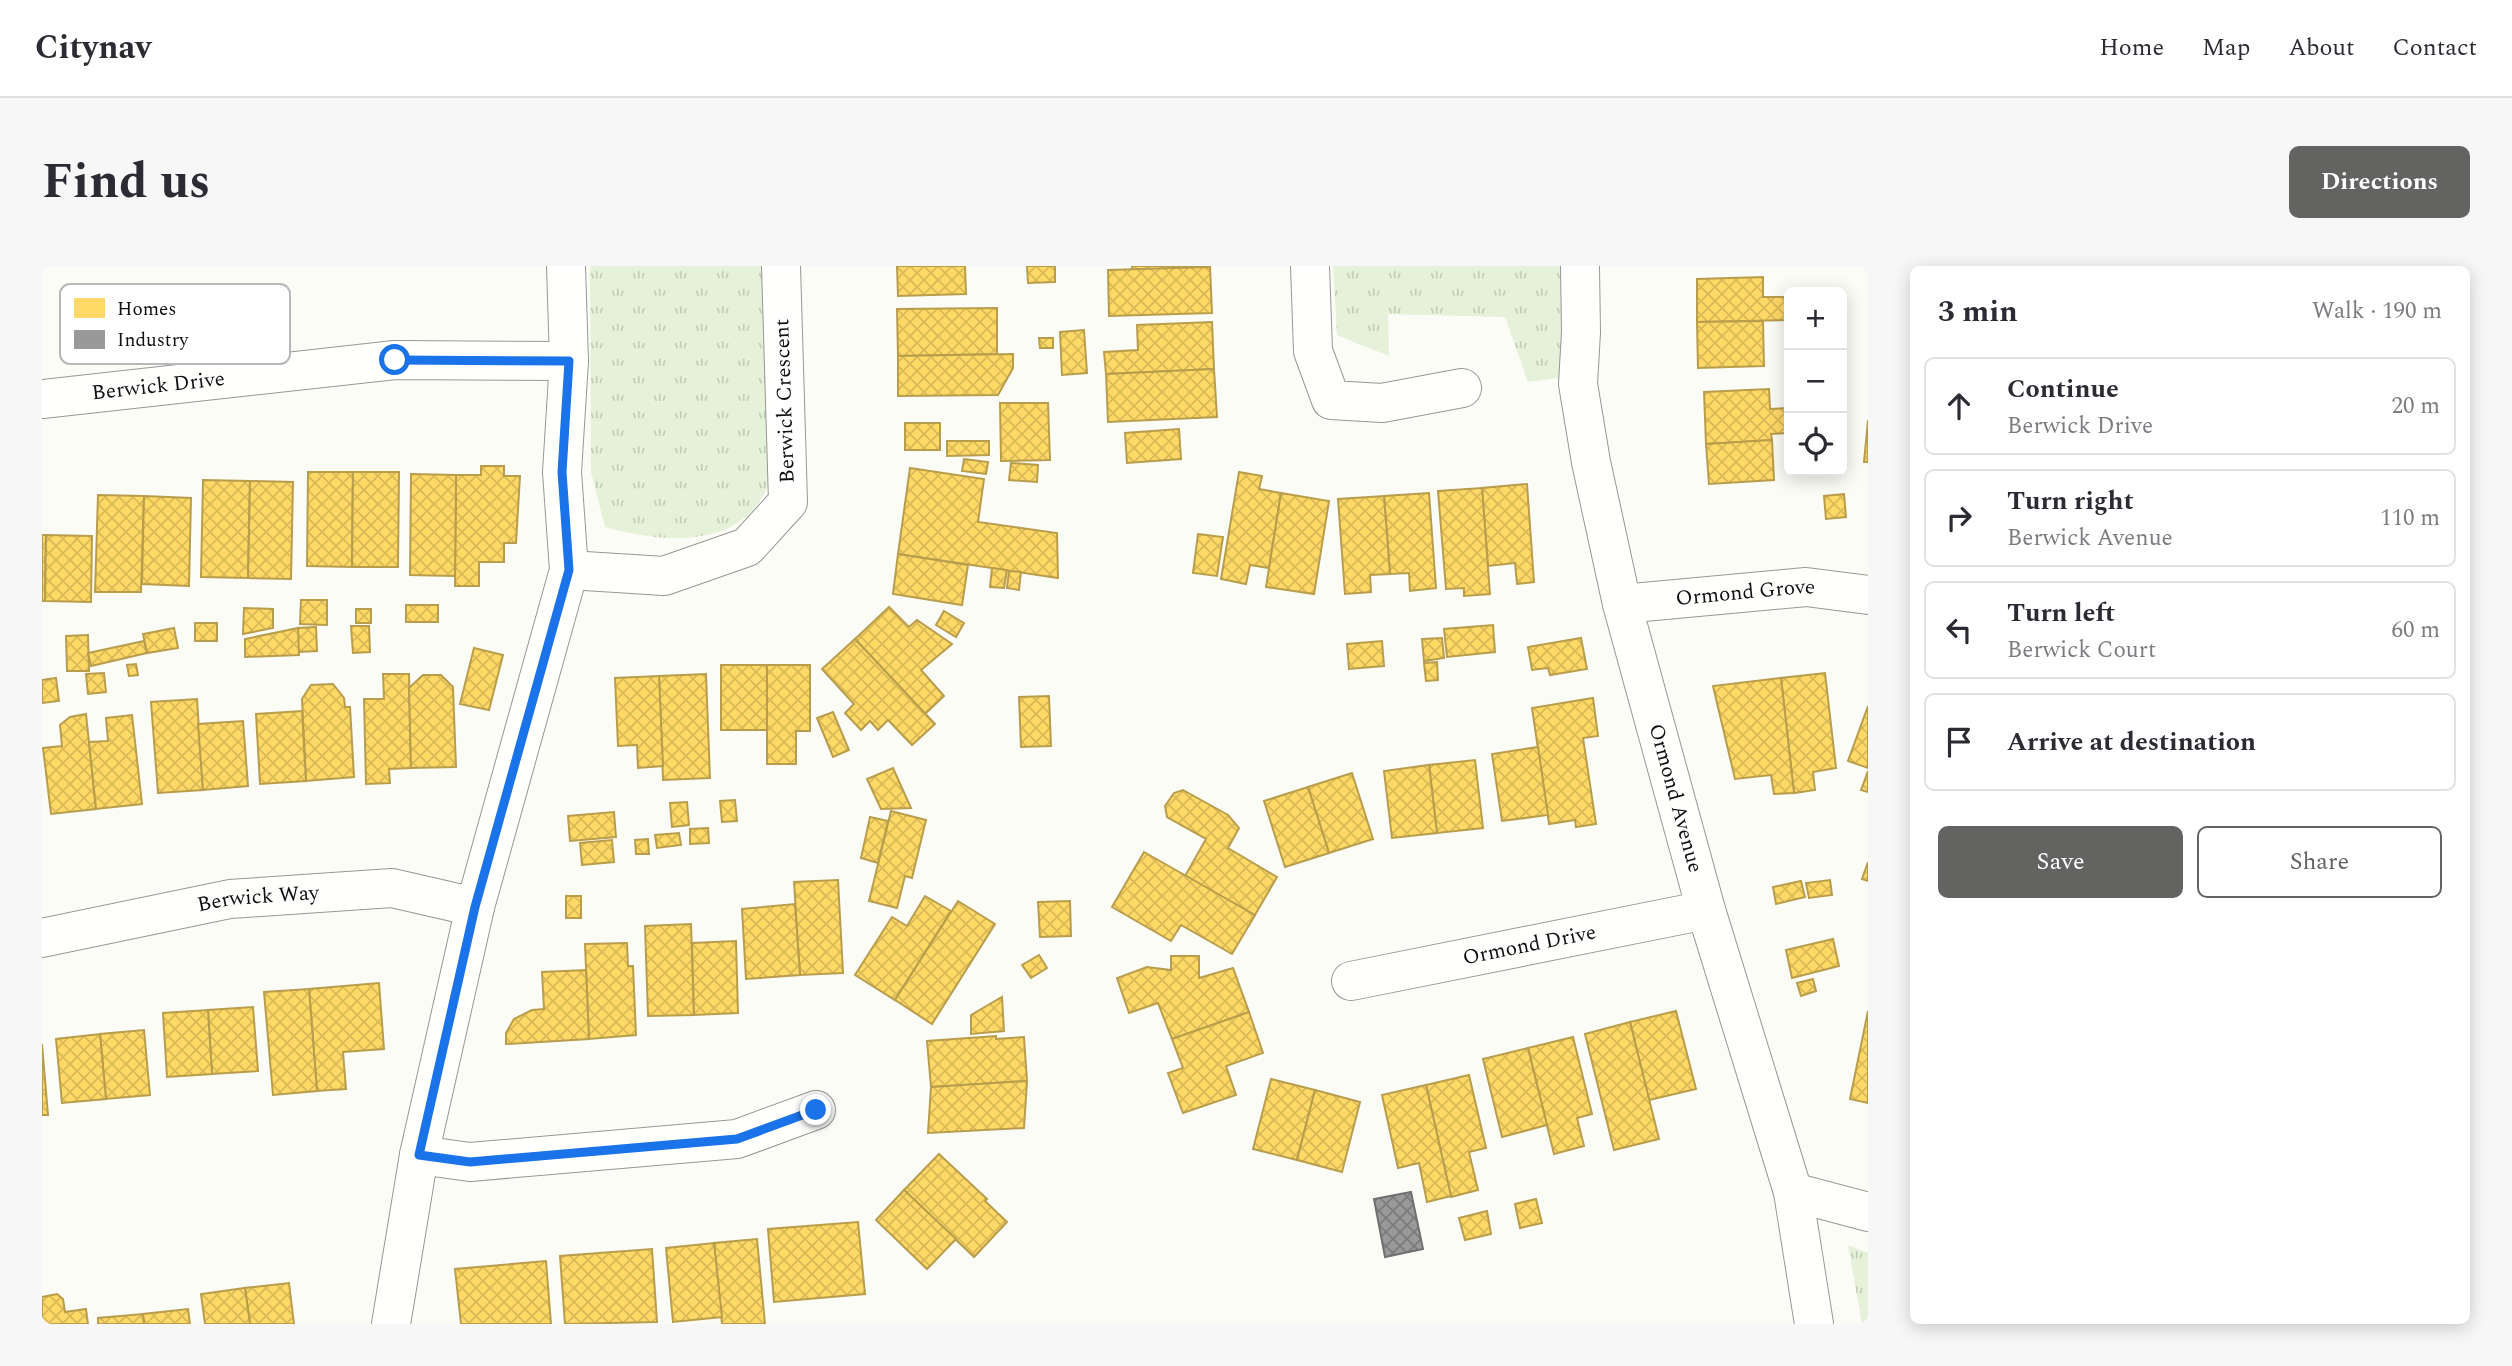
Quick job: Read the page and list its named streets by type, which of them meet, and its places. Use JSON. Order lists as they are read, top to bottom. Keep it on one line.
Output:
{"streets":{"street":["Berwick Drive","Berwick Crescent","Ormond Grove","Ormond Avenue","Berwick Way","Ormond Drive"]},"crossings":[["Ormond Grove","Ormond Avenue"],["Ormond Avenue","Ormond Drive"]],"legend":["Homes","Industry"],"page":{"header":"Citynav","nav":["Home","Map","About","Contact"],"title":"Find us","buttons":["Directions",["Save","Share"]],"heading":["3 min","Walk · 190 m"],"map_buttons":["+","−"],"list":[["Continue","Berwick Drive","20 m"],["Turn right","Berwick Avenue","110 m"],["Turn left","Berwick Court","60 m"],"Arrive at destination"]}}
